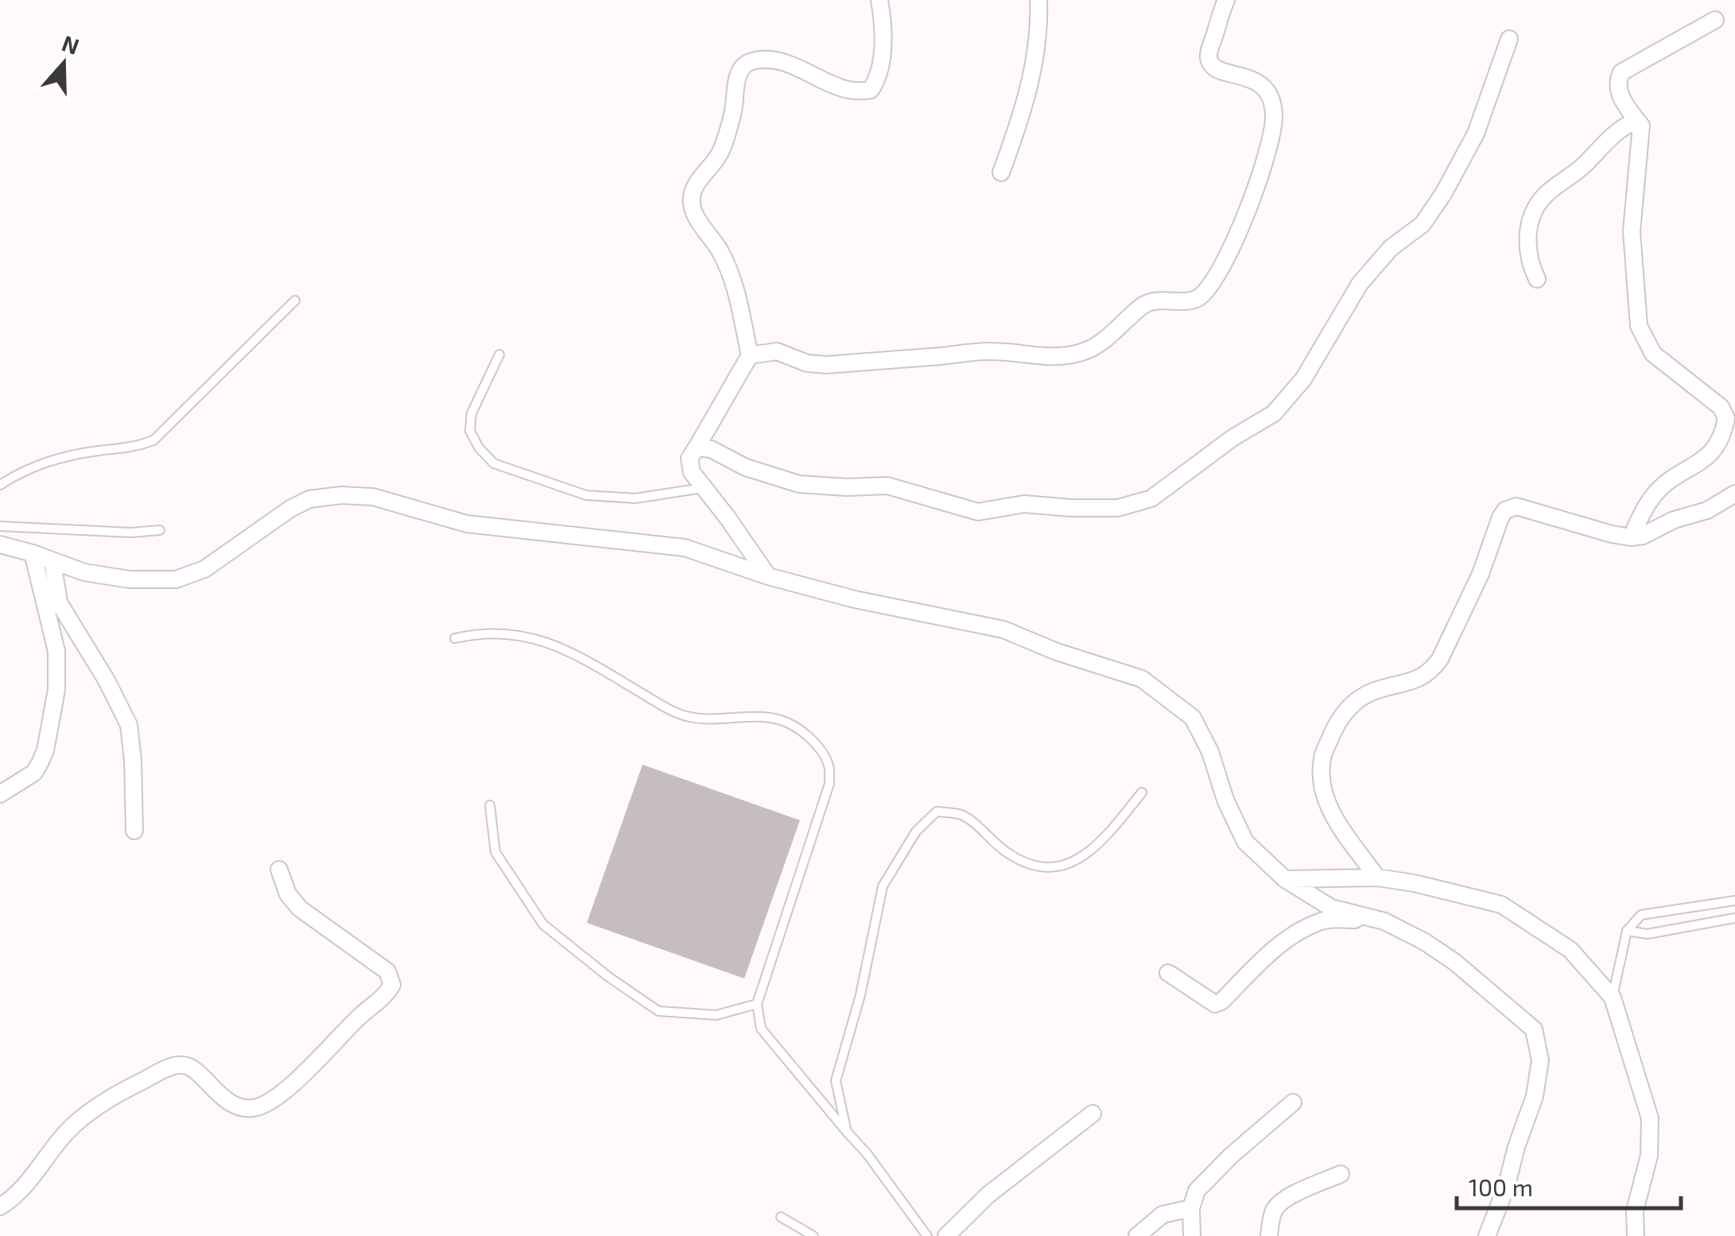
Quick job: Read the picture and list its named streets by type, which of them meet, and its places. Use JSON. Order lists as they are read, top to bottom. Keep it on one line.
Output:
{"scale_bar":"100 m","north":"top"}
